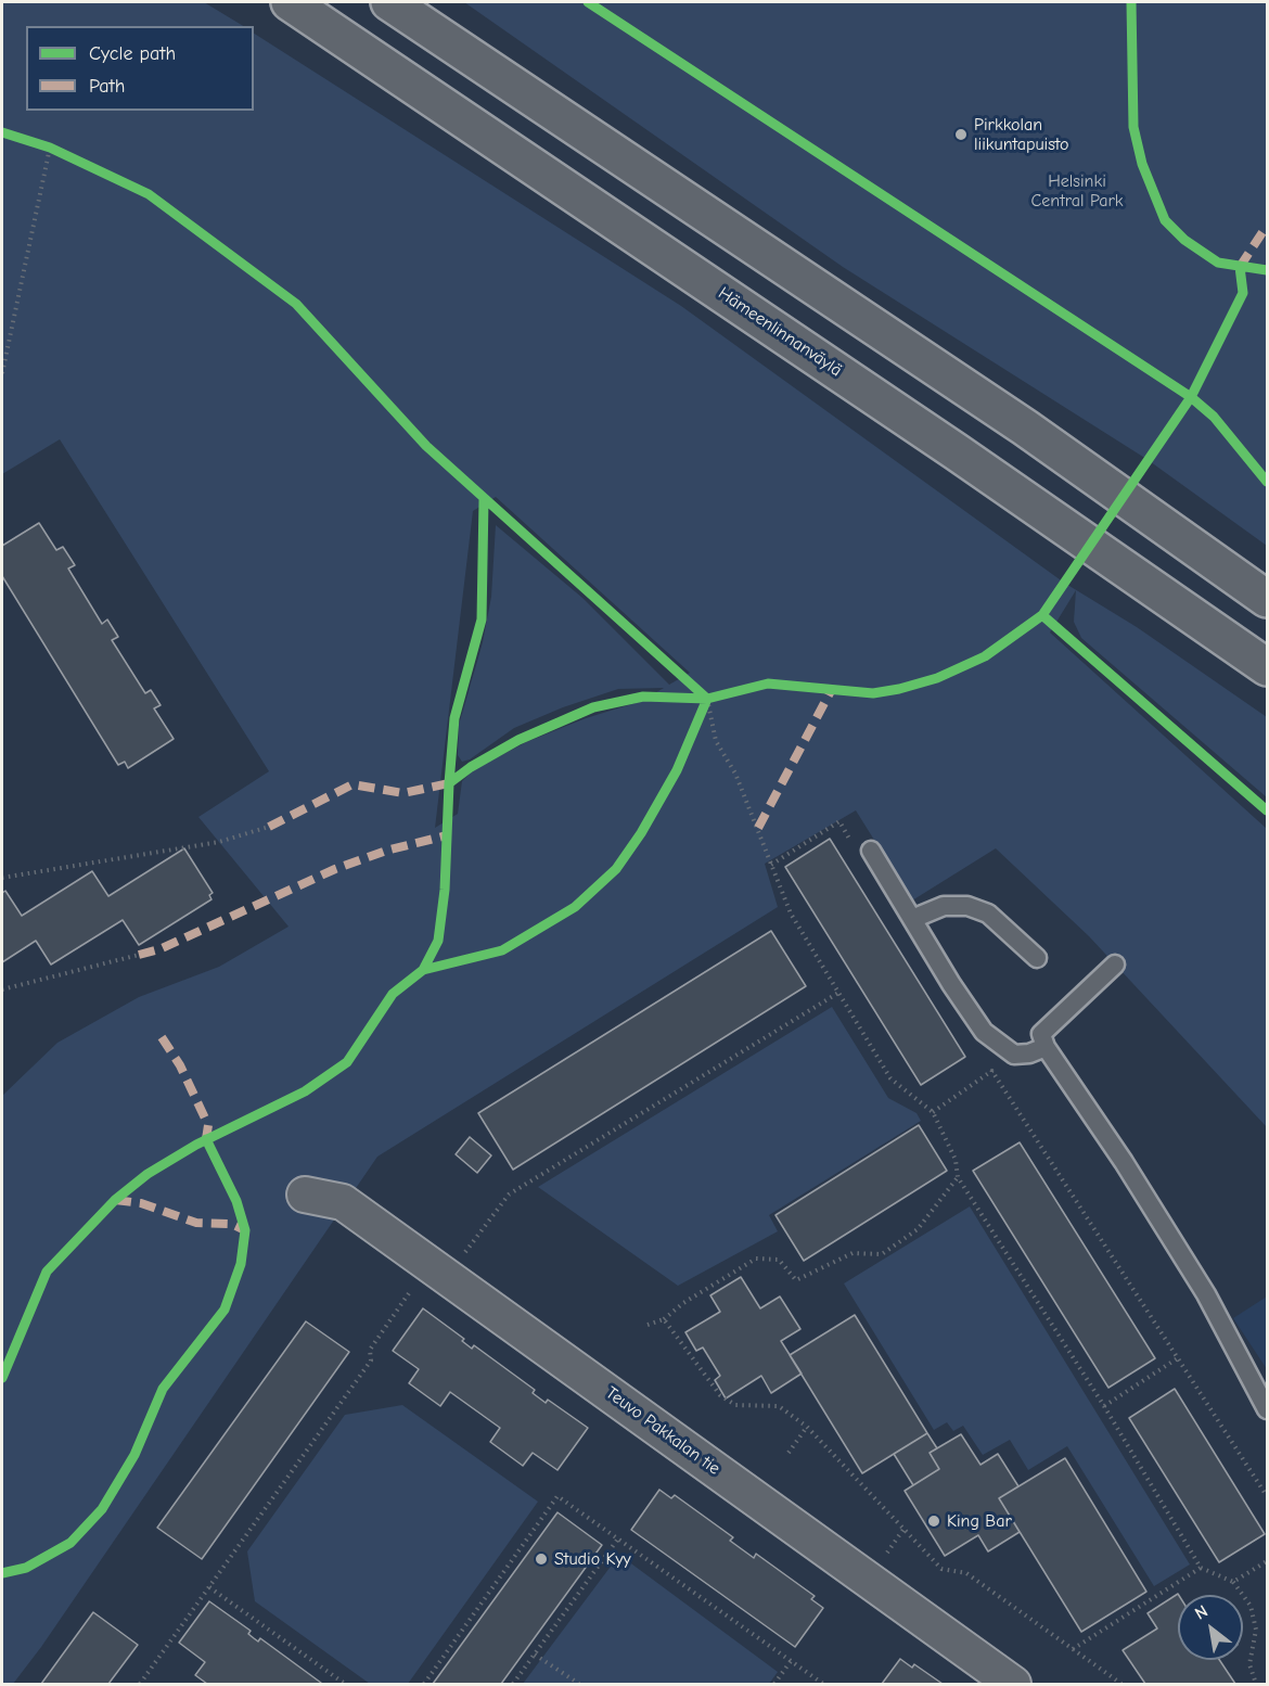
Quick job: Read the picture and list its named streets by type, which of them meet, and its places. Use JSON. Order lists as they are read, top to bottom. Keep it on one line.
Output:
{"streets":{"highway":["Hämeenlinnanväylä"],"street":["Teuvo Pakkalan tie"]},"parks":["Helsinki Central Park"],"places":["Pirkkolan liikuntapuisto","King Bar","Studio Kyy"],"legend":["Cycle path","Path"],"north":"top left"}
